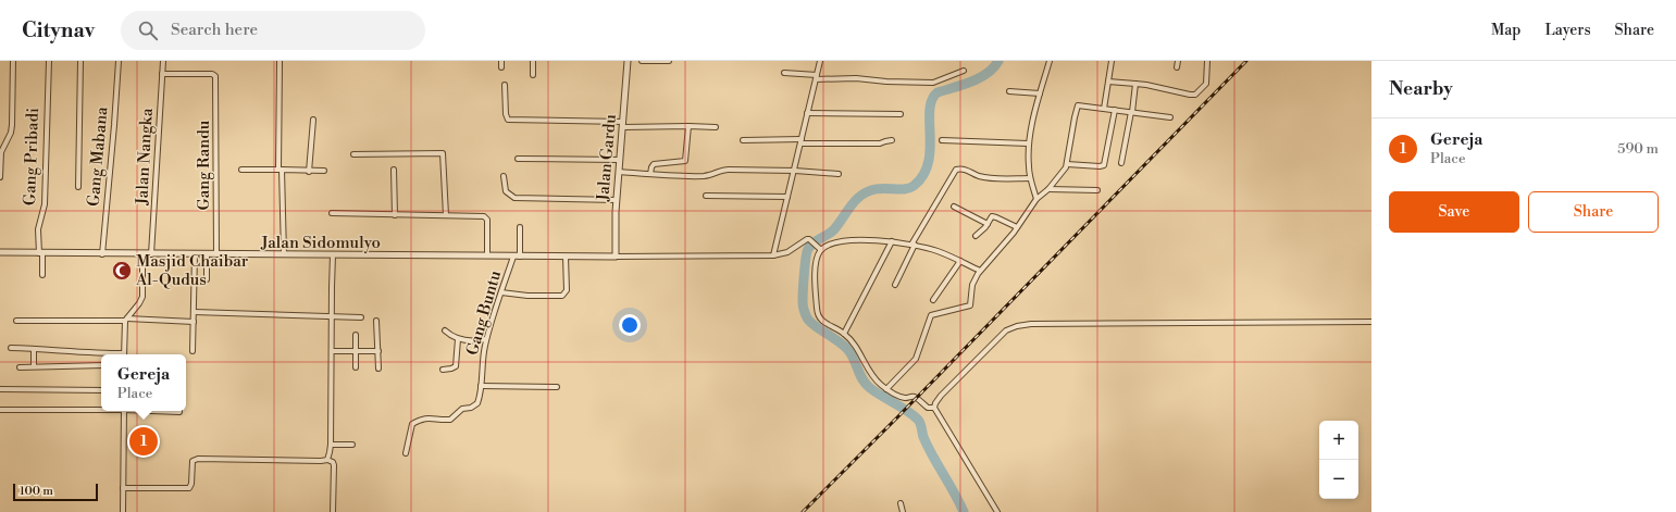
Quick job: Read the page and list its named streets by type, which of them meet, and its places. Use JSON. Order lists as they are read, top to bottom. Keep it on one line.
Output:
{"streets":{"street":["Gang Pribadi","Gang Mabana","Jalan Nangka","Jalan Gardu","Gang Randu","Jalan Sidomulyo","Gang Buntu"]},"crossings":[["Gang Pribadi","Jalan Sidomulyo"],["Gang Mabana","Jalan Sidomulyo"],["Jalan Nangka","Gang Randu"],["Jalan Nangka","Jalan Sidomulyo"],["Jalan Gardu","Jalan Sidomulyo"],["Gang Randu","Jalan Sidomulyo"],["Jalan Sidomulyo","Gang Buntu"]],"places":{"mosque":["Masjid Chaibar Al-Qudus"]},"scale_bar":"100 m","page":{"header":"Citynav","search":"Search here","nav":["Map","Layers","Share"],"heading":"Nearby","list":[{"mark":"1","name":"Gereja","note":"Place","value":"590 m"}],"buttons":["Save","Share"],"popup":["Gereja","Place"],"map_buttons":["+","−"],"pins":"1","scale":"100 m"}}
